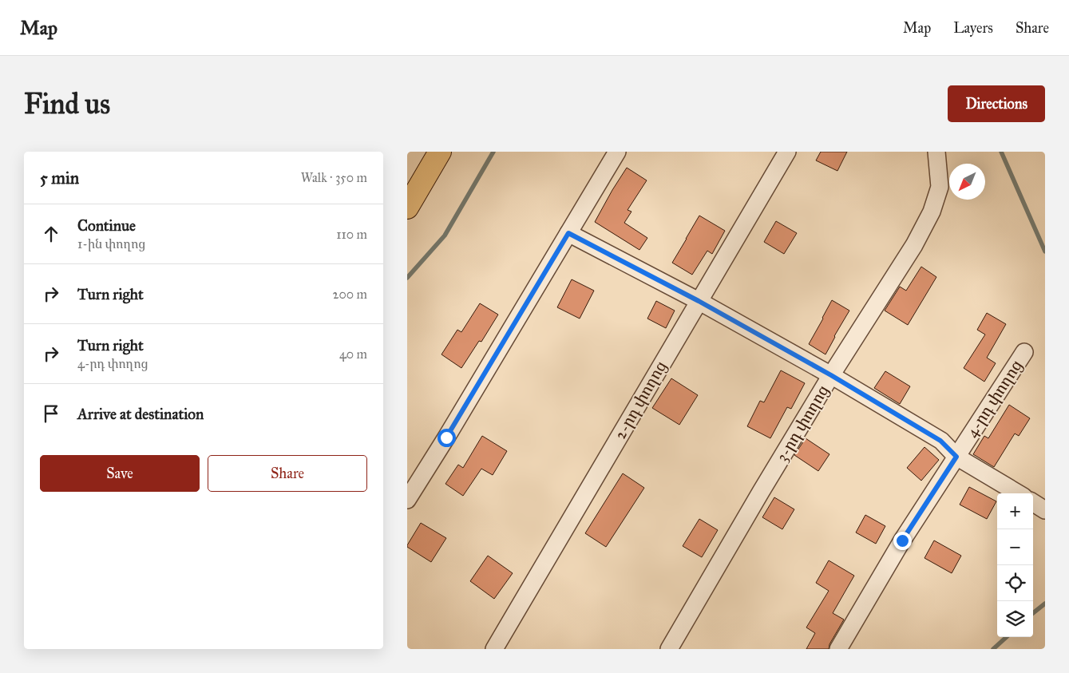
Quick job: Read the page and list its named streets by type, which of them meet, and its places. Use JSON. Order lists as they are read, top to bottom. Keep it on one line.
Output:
{"streets":{"street":["4-րդ փողոց","2-րդ փողոց","3-րդ փողոց"]},"north":"bottom left","page":{"header":"Map","nav":["Map","Layers","Share"],"buttons":["Directions",["Save","Share"]],"title":"Find us","heading":["5 min","Walk · 350 m"],"list":[["Continue","1-ին փողոց","110 m"],["Turn right","200 m"],["Turn right","4-րդ փողոց","40 m"],"Arrive at destination"],"map_buttons":["+","−"]}}
